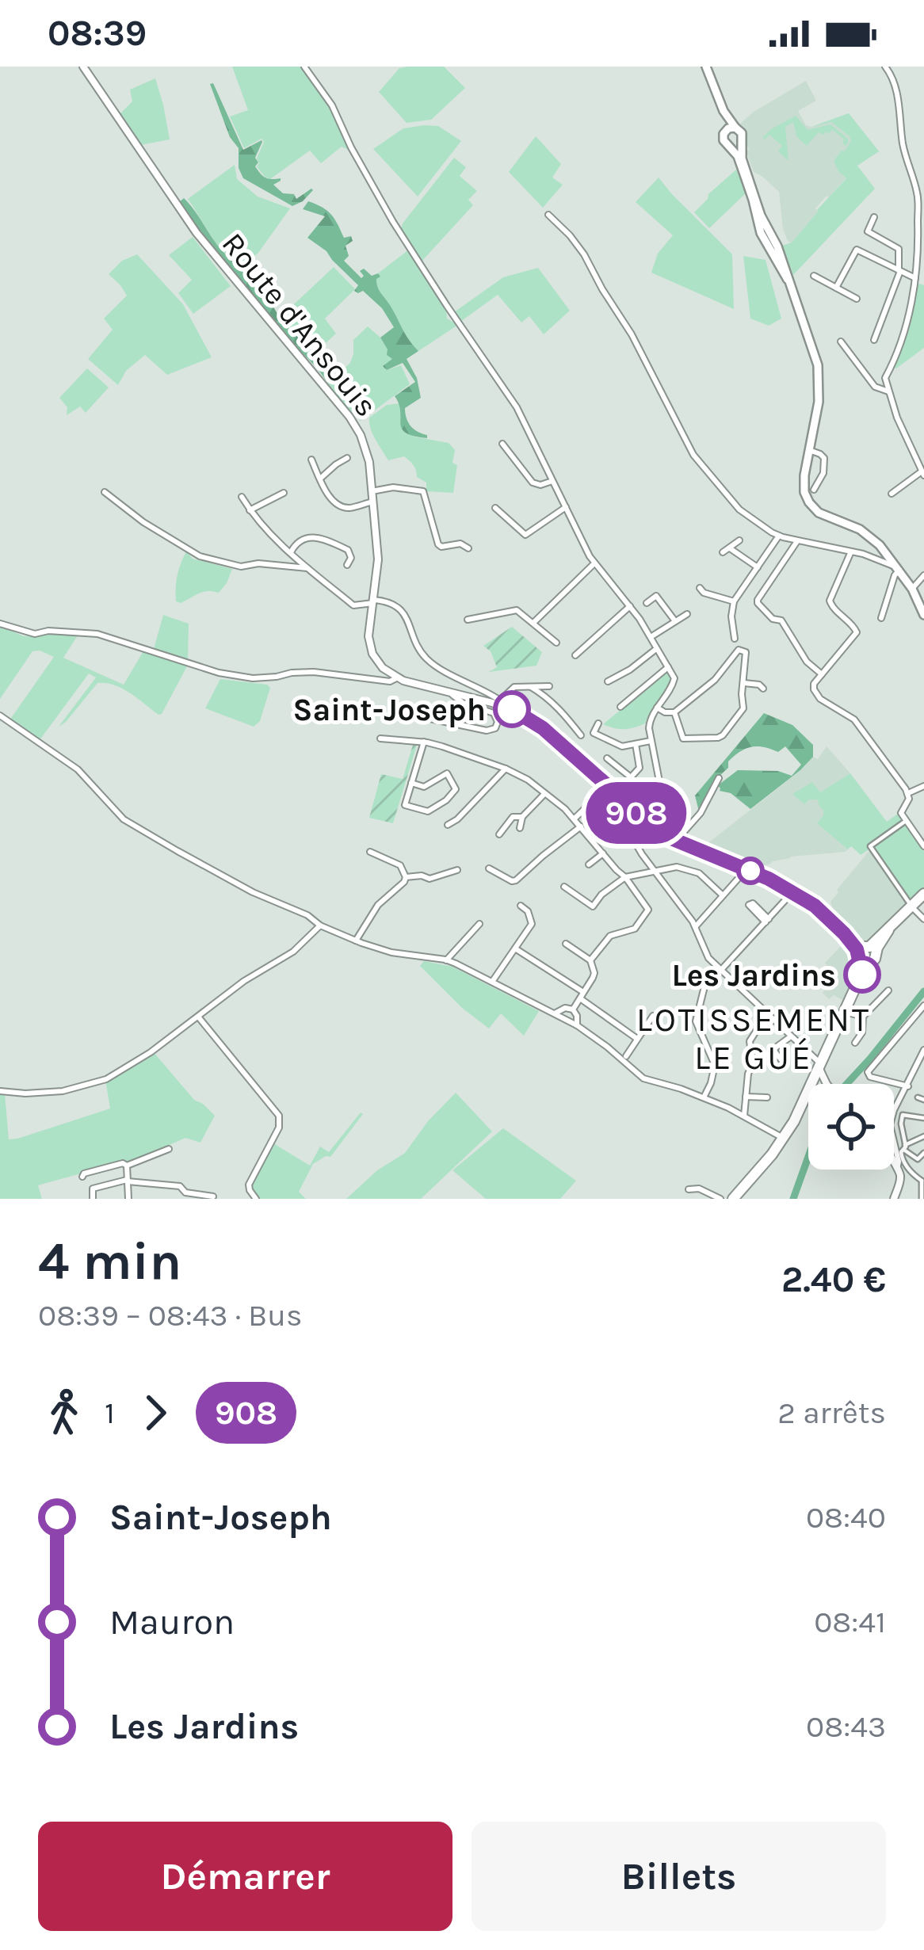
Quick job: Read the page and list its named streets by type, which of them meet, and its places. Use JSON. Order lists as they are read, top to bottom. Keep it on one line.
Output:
{"streets":{"street":["Route d'Ansouis"]},"districts":["LOTISSEMENT LE GUÉ"],"places":["Saint-Joseph","Les Jardins"],"lines":["bus line 908"],"page":{"status":"08:39","on_map":"908","heading":["4 min","08:39 – 08:43 · Bus","2.40 €"],"legs":["1","908","2 arrêts"],"list":[{"name":"Saint-Joseph","value":"08:40"},{"name":"Mauron","value":"08:41"},{"name":"Les Jardins","value":"08:43"}],"buttons":["Démarrer","Billets"]}}
